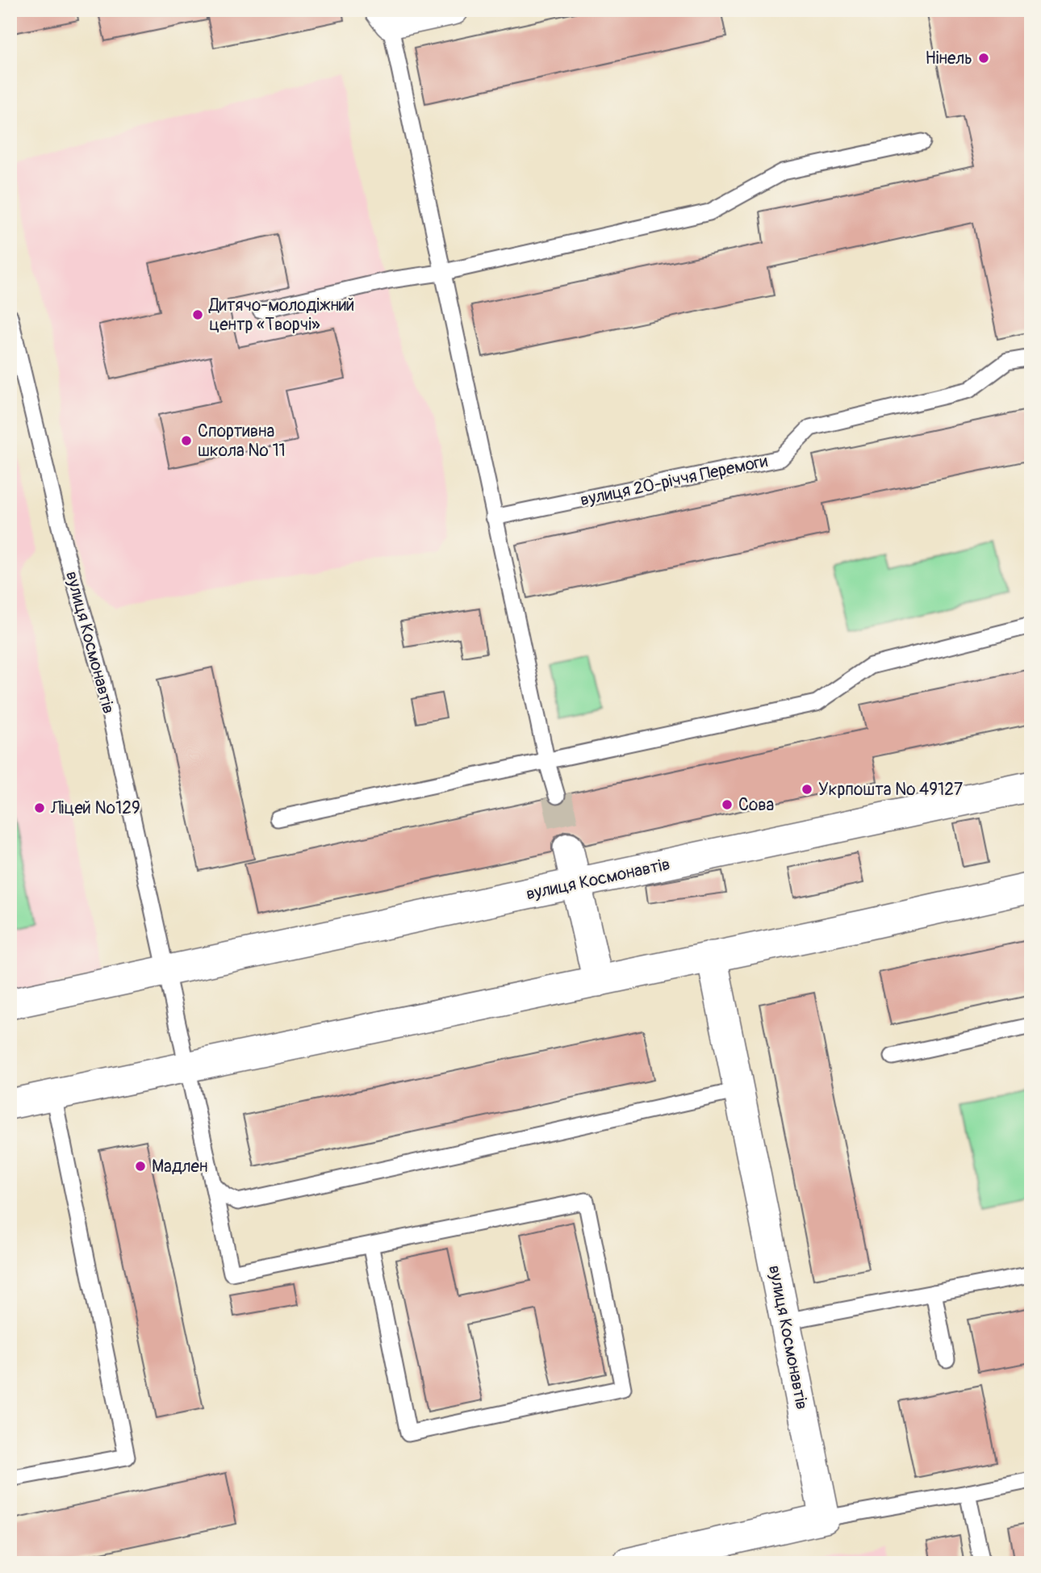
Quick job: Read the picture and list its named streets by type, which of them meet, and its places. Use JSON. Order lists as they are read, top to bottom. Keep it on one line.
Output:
{"streets":{"street":["вулиця Космонавтів"],"lane":["вулиця 20-річчя Перемоги"]},"places":["Нінель","Дитячо-молодіжний центр «Творчі»","Спортивна школа № 11","Укрпошта № 49127","Сова","Ліцей №129","Мадлен"]}
